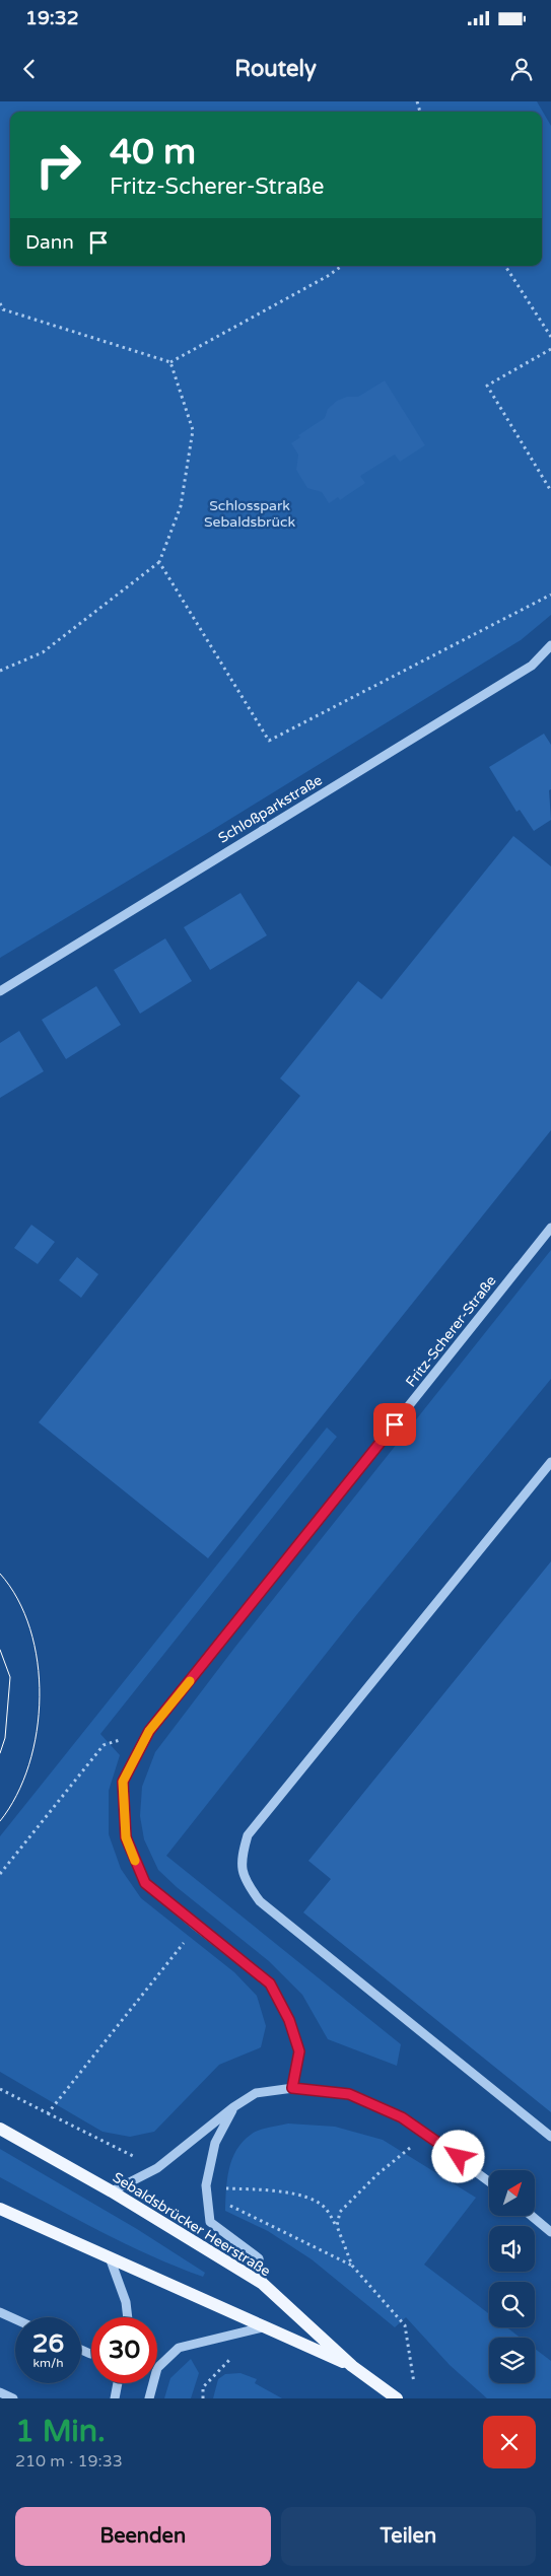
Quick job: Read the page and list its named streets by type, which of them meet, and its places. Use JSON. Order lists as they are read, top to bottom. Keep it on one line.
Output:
{"streets":{"main road":["Sebaldsbrücker Heerstraße"],"street":["Schloßparkstraße","Fritz-Scherer-Straße"]},"parks":["Schlosspark Sebaldsbrück"],"north":"top right","page":{"status":"19:32","header":"Routely","turn":["40 m","Fritz-Scherer-Straße"],"then":"Dann","speed":"26 km/h","limit":"30","heading":["1 Min.","210 m · 19:33"],"buttons":["Beenden","Teilen"]}}
